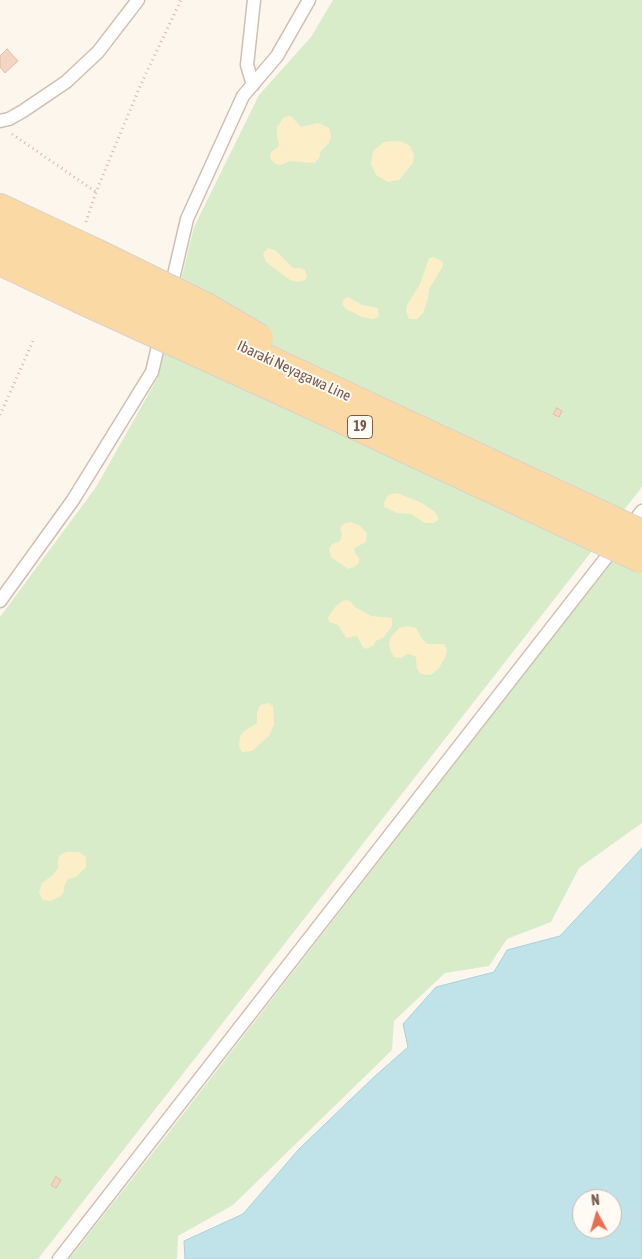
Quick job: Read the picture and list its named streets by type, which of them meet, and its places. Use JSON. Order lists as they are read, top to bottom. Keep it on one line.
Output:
{"streets":{"main road":["Ibaraki Neyagawa Line","19"]},"north":"top"}
